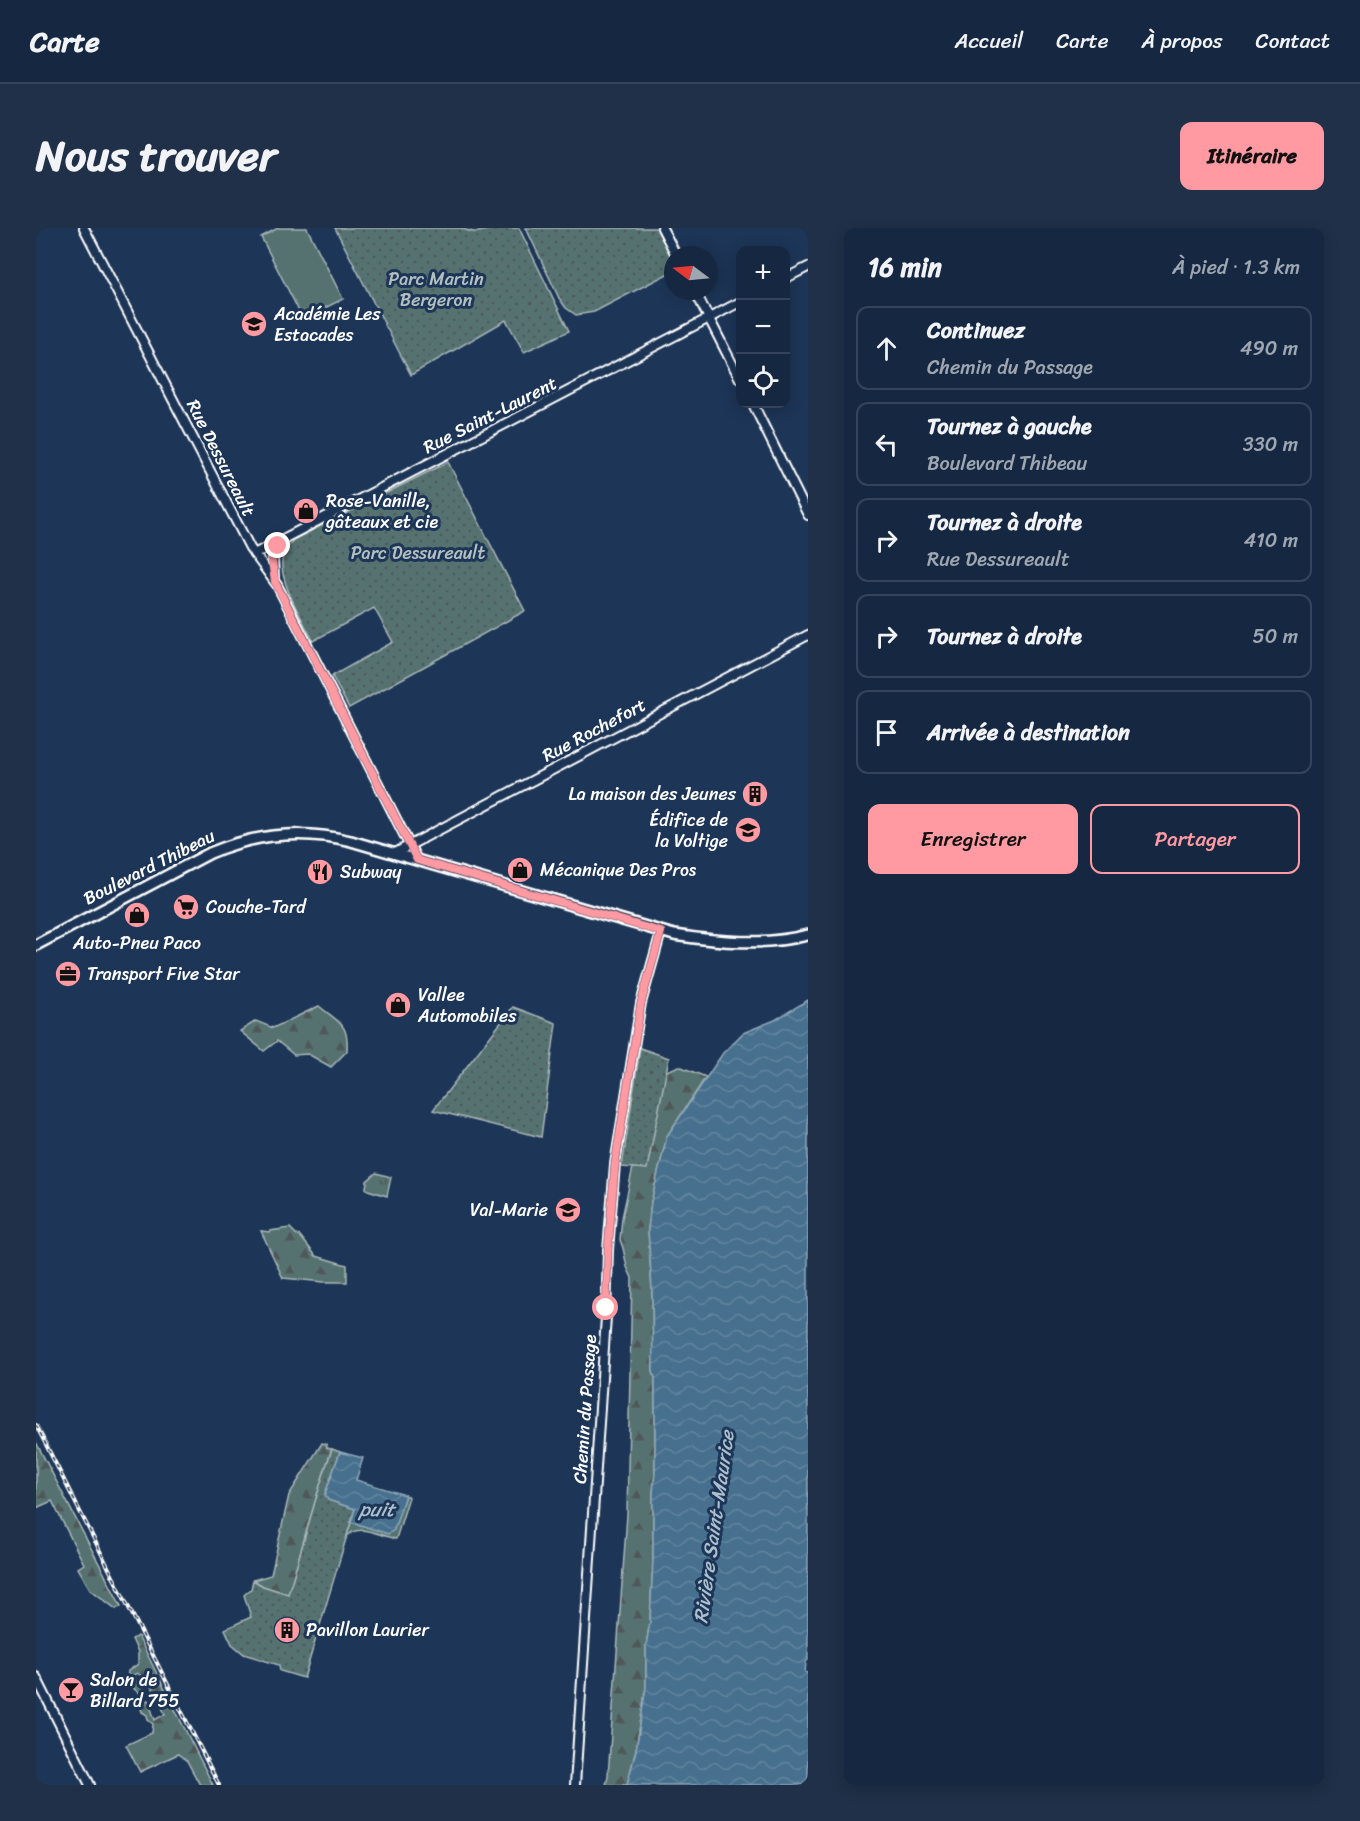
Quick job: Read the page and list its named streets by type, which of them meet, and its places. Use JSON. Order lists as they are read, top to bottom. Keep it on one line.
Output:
{"streets":{"main road":["Boulevard Thibeau"],"street":["Rue Saint-Laurent","Rue Dessureault","Rue Rochefort","Chemin du Passage"]},"crossings":[["Rue Saint-Laurent","Rue Dessureault"],["Rue Dessureault","Rue Rochefort"],["Rue Dessureault","Boulevard Thibeau"],["Rue Rochefort","Boulevard Thibeau"],["Boulevard Thibeau","Chemin du Passage"]],"water":["puit","Rivière Saint-Maurice"],"parks":["Parc Martin Bergeron","Parc Dessureault"],"places":{"school or university":["Académie Les Estacades","Édifice de la Voltige","Val-Marie"],"shop":["Rose-Vanille, gâteaux et cie","Mécanique Des Pros","Auto-Pneu Paco","Vallee Automobiles"],"building":["La maison des Jeunes","Pavillon Laurier"],"restaurant":["Subway"],"supermarket":["Couche-Tard"],"office":["Transport Five Star"],"bar":["Salon de Billard 755"]},"north":"left","page":{"header":"Carte","nav":["Accueil","Carte","À propos","Contact"],"title":"Nous trouver","buttons":["Itinéraire",["Enregistrer","Partager"]],"heading":["16 min","À pied · 1.3 km"],"map_buttons":["+","−"],"list":[["Continuez","Chemin du Passage","490 m"],["Tournez à gauche","Boulevard Thibeau","330 m"],["Tournez à droite","Rue Dessureault","410 m"],["Tournez à droite","50 m"],"Arrivée à destination"]}}
